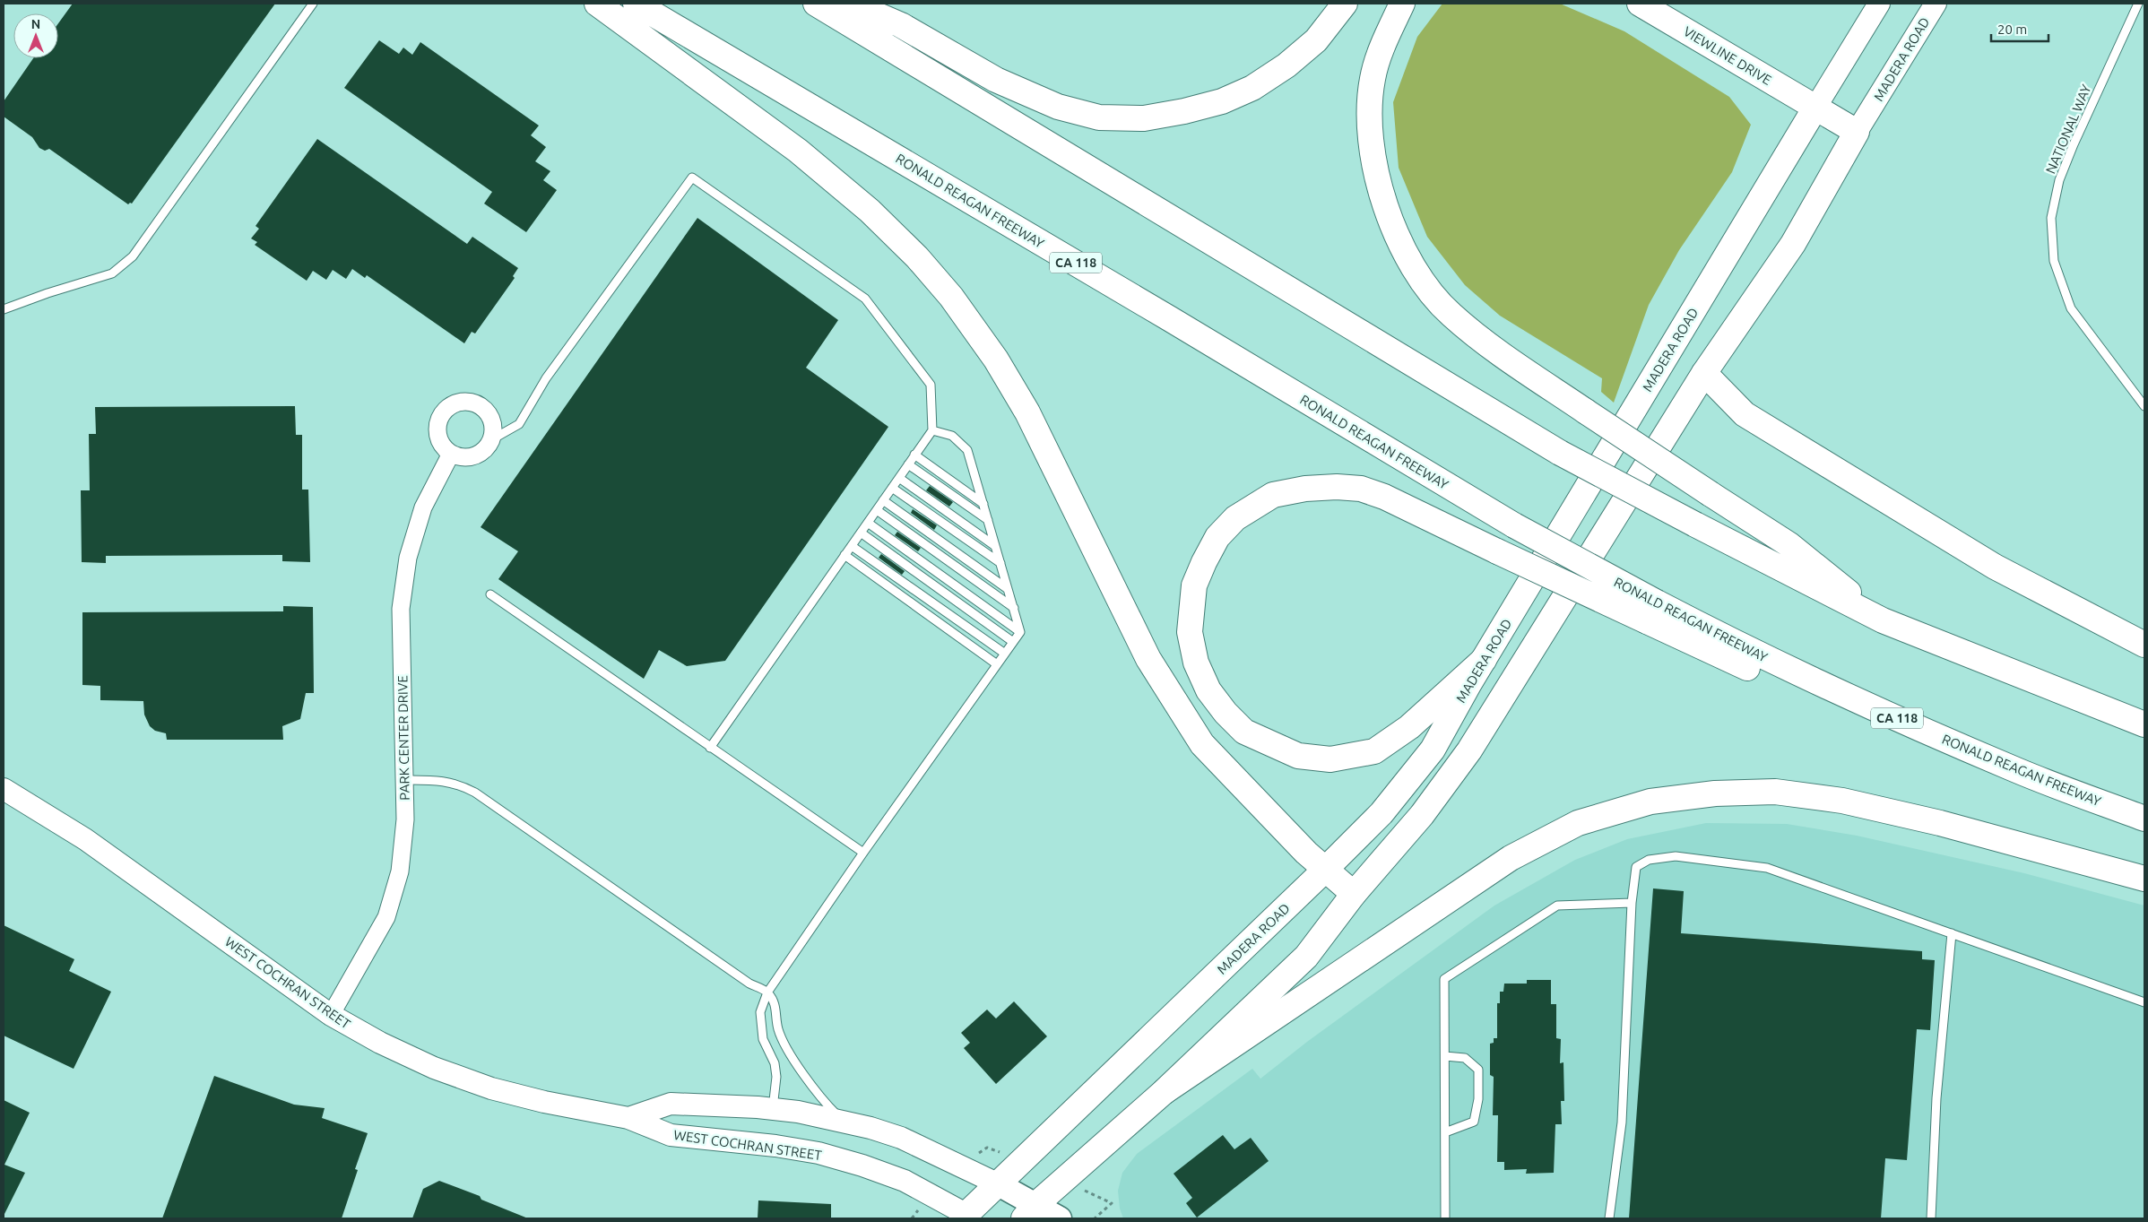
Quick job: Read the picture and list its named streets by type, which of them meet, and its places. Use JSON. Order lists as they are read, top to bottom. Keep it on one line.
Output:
{"streets":{"main road":["VIEWLINE DRIVE","MADERA ROAD","RONALD REAGAN FREEWAY","CA 118"],"street":["PARK CENTER DRIVE","WEST COCHRAN STREET"],"lane":["NATIONAL WAY"]},"crossings":[["VIEWLINE DRIVE","MADERA ROAD"],["MADERA ROAD","WEST COCHRAN STREET"],["PARK CENTER DRIVE","WEST COCHRAN STREET"]],"scale_bar":"20 m","north":"top"}
